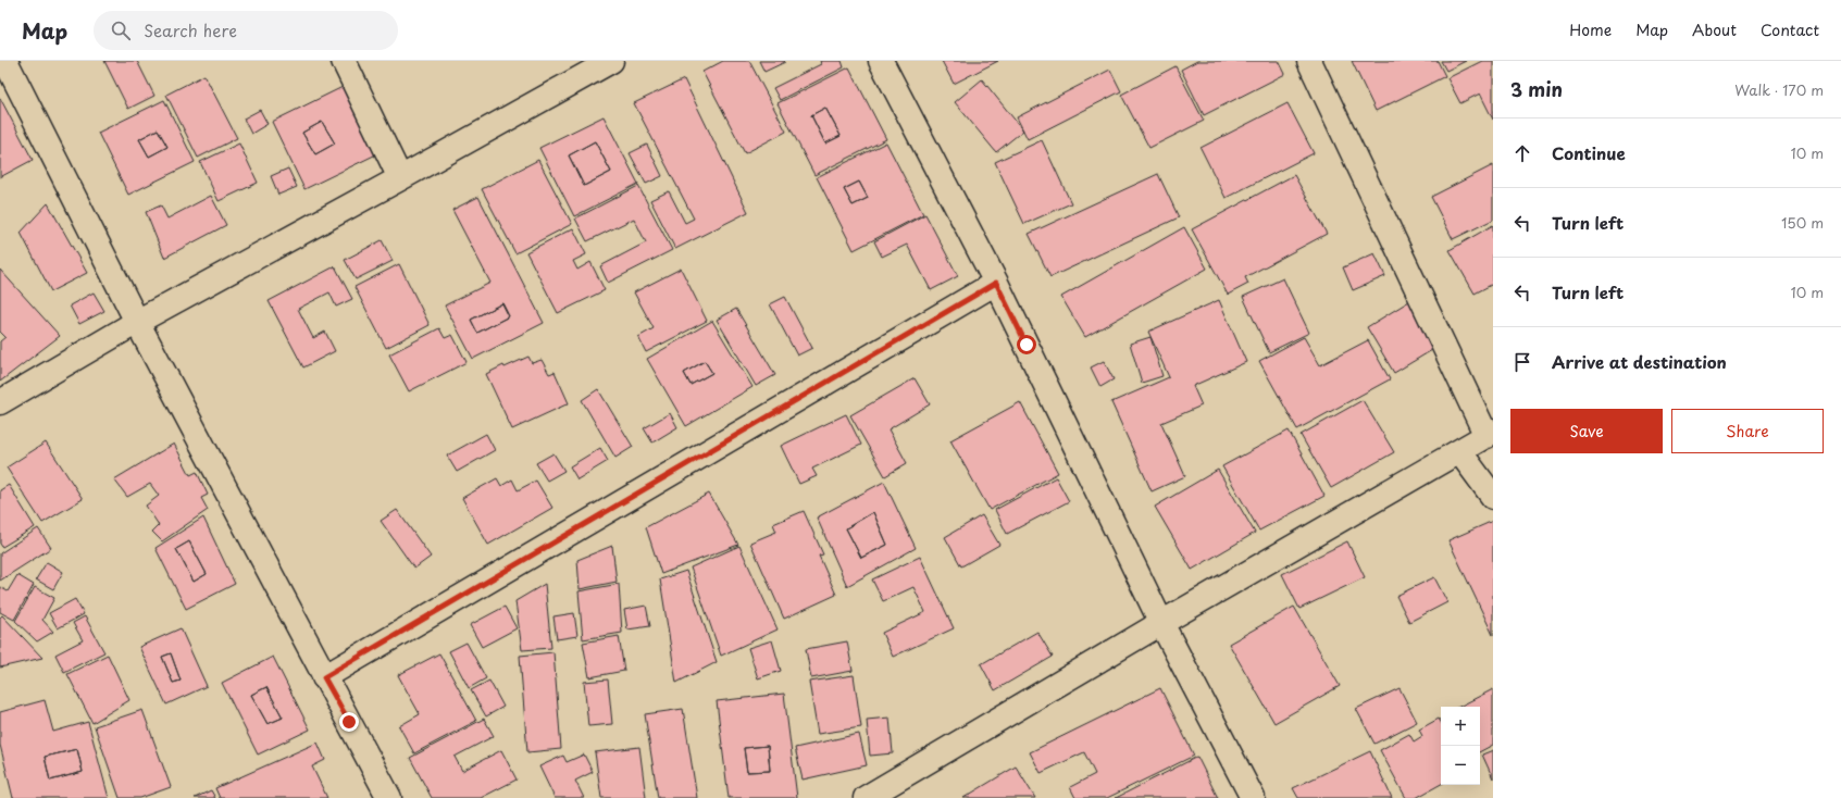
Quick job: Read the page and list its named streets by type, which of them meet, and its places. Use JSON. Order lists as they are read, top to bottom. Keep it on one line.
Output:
{"page":{"header":"Map","search":"Search here","nav":["Home","Map","About","Contact"],"heading":["3 min","Walk · 170 m"],"list":[["Continue","10 m"],["Turn left","150 m"],["Turn left","10 m"],"Arrive at destination"],"buttons":["Save","Share"],"map_buttons":["+","−"]}}
